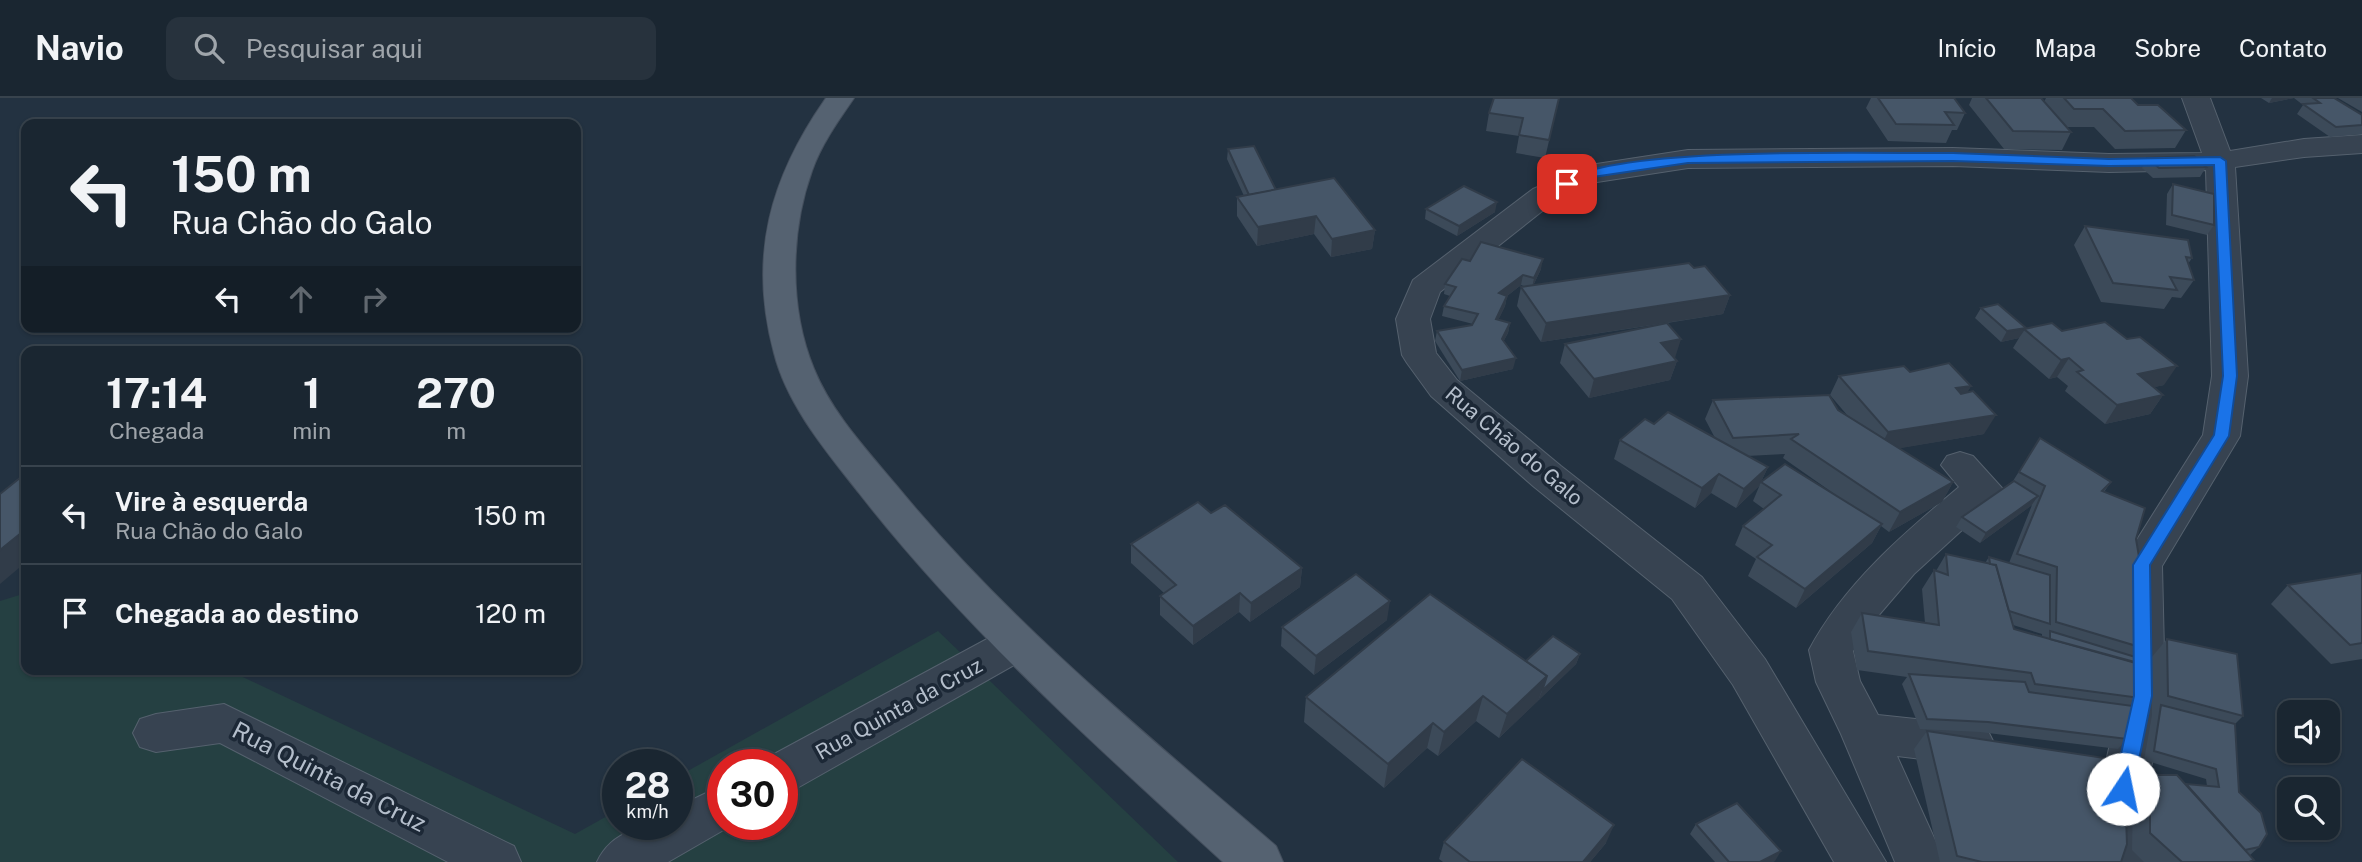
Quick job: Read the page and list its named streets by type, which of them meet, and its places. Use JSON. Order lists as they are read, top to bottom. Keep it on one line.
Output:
{"streets":{"street":["Rua Chão do Galo","Rua Quinta da Cruz"]},"page":{"header":"Navio","search":"Pesquisar aqui","nav":["Início","Mapa","Sobre","Contato"],"turn":["150 m","Rua Chão do Galo"],"eta":["17:14","Chegada","1","min","270","m"],"list":[{"name":"Vire à esquerda","note":"Rua Chão do Galo","value":"150 m"},{"name":"Chegada ao destino","value":"120 m"}],"speed":"28 km/h","limit":"30"}}
